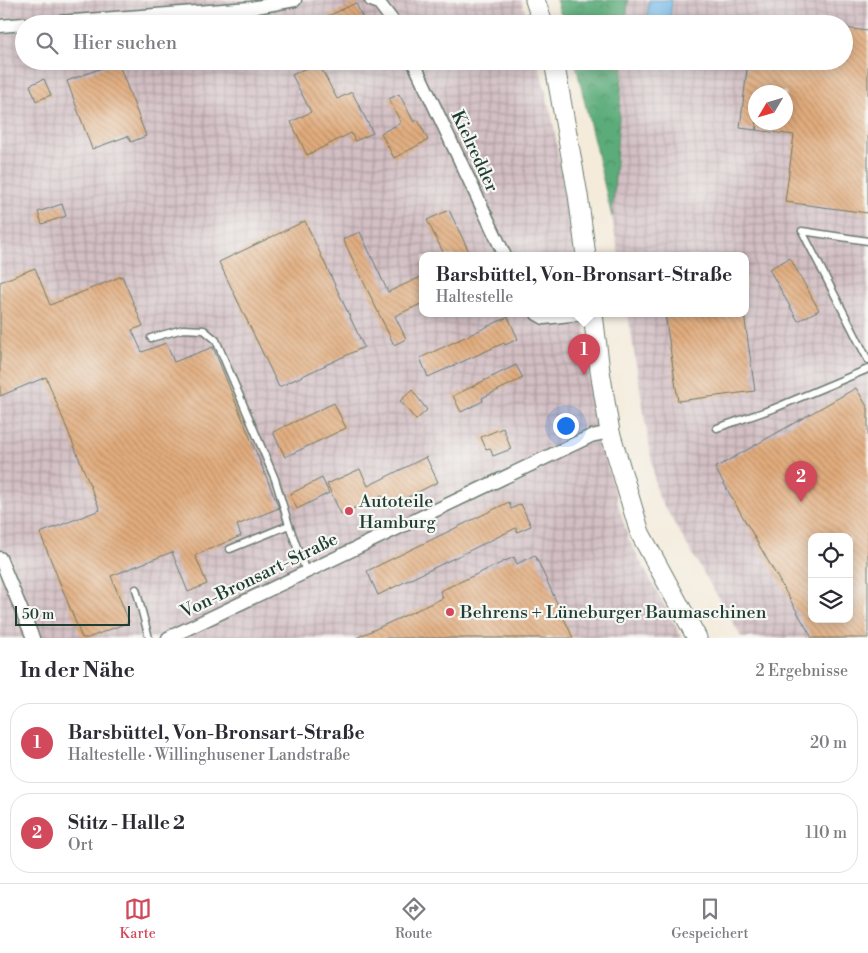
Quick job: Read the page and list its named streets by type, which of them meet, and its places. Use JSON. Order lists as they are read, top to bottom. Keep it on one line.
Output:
{"streets":{"street":["Kielredder","Von-Bronsart-Straße"]},"places":["Autoteile Hamburg","Behrens + Lüneburger Baumaschinen"],"scale_bar":"50 m","north":"bottom left","page":{"search":"Hier suchen","popup":["Barsbüttel, Von-Bronsart-Straße","Haltestelle"],"pins":["1","2"],"scale":"50 m","heading":["In der Nähe","2 Ergebnisse"],"list":[{"mark":"1","name":"Barsbüttel, Von-Bronsart-Straße","note":"Haltestelle · Willinghusener Landstraße","value":"20 m"},{"mark":"2","name":"Stitz - Halle 2","note":"Ort","value":"110 m"}],"nav":["Karte","Route","Gespeichert"]}}
